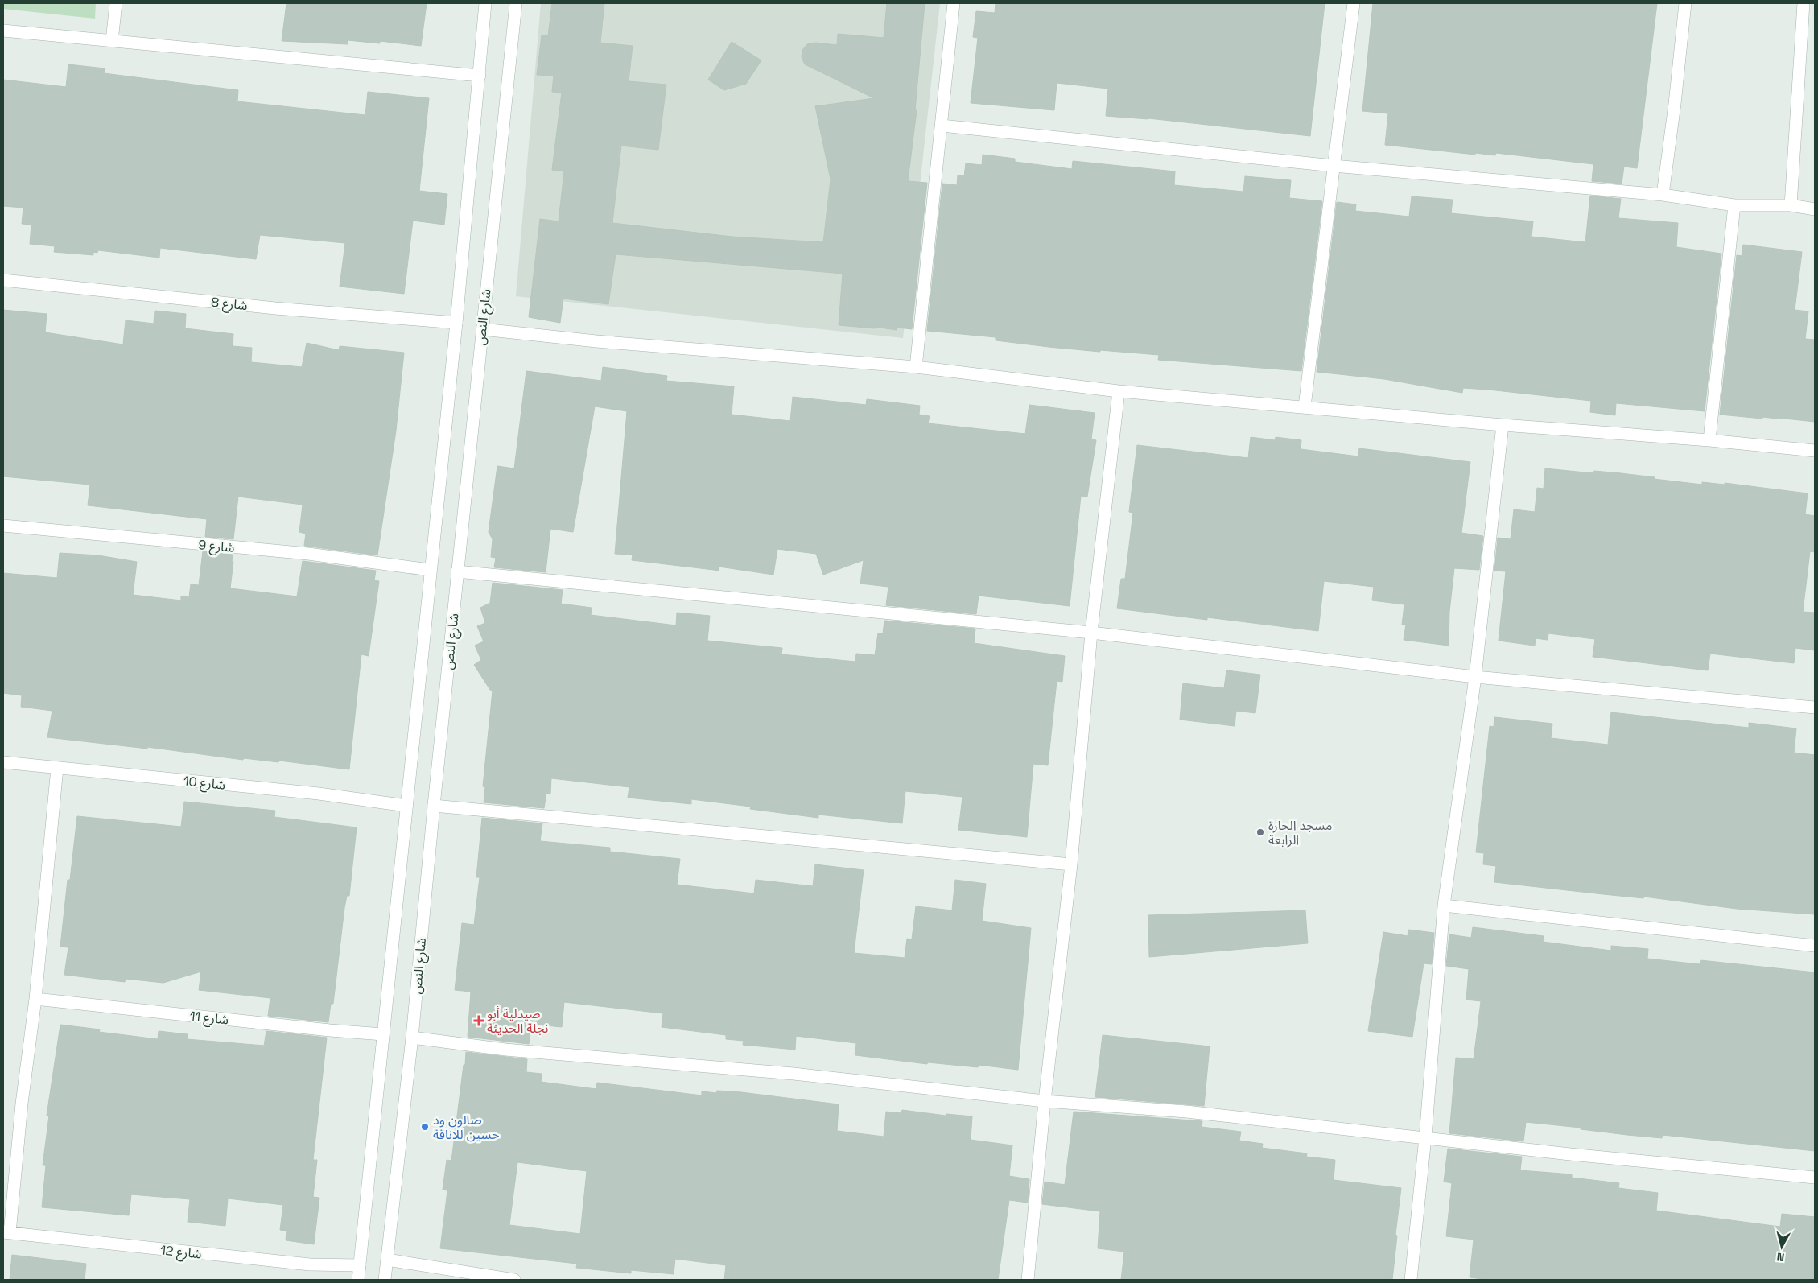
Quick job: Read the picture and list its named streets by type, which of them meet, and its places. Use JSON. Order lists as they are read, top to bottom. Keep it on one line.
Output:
{"streets":{"street":["شارع 8","شارع النص","شارع 9","شارع 10","شارع 11","شارع 12"]},"crossings":[["شارع 8","شارع النص"],["شارع النص","شارع 9"],["شارع النص","شارع 10"],["شارع النص","شارع 11"],["شارع النص","شارع 12"]],"places":{"other":["مسجد الحارة الرابعة","صالون ود حسين للاناقة"],"health":["صيدلية أبو نجلة الحديثة"]},"north":"bottom"}
